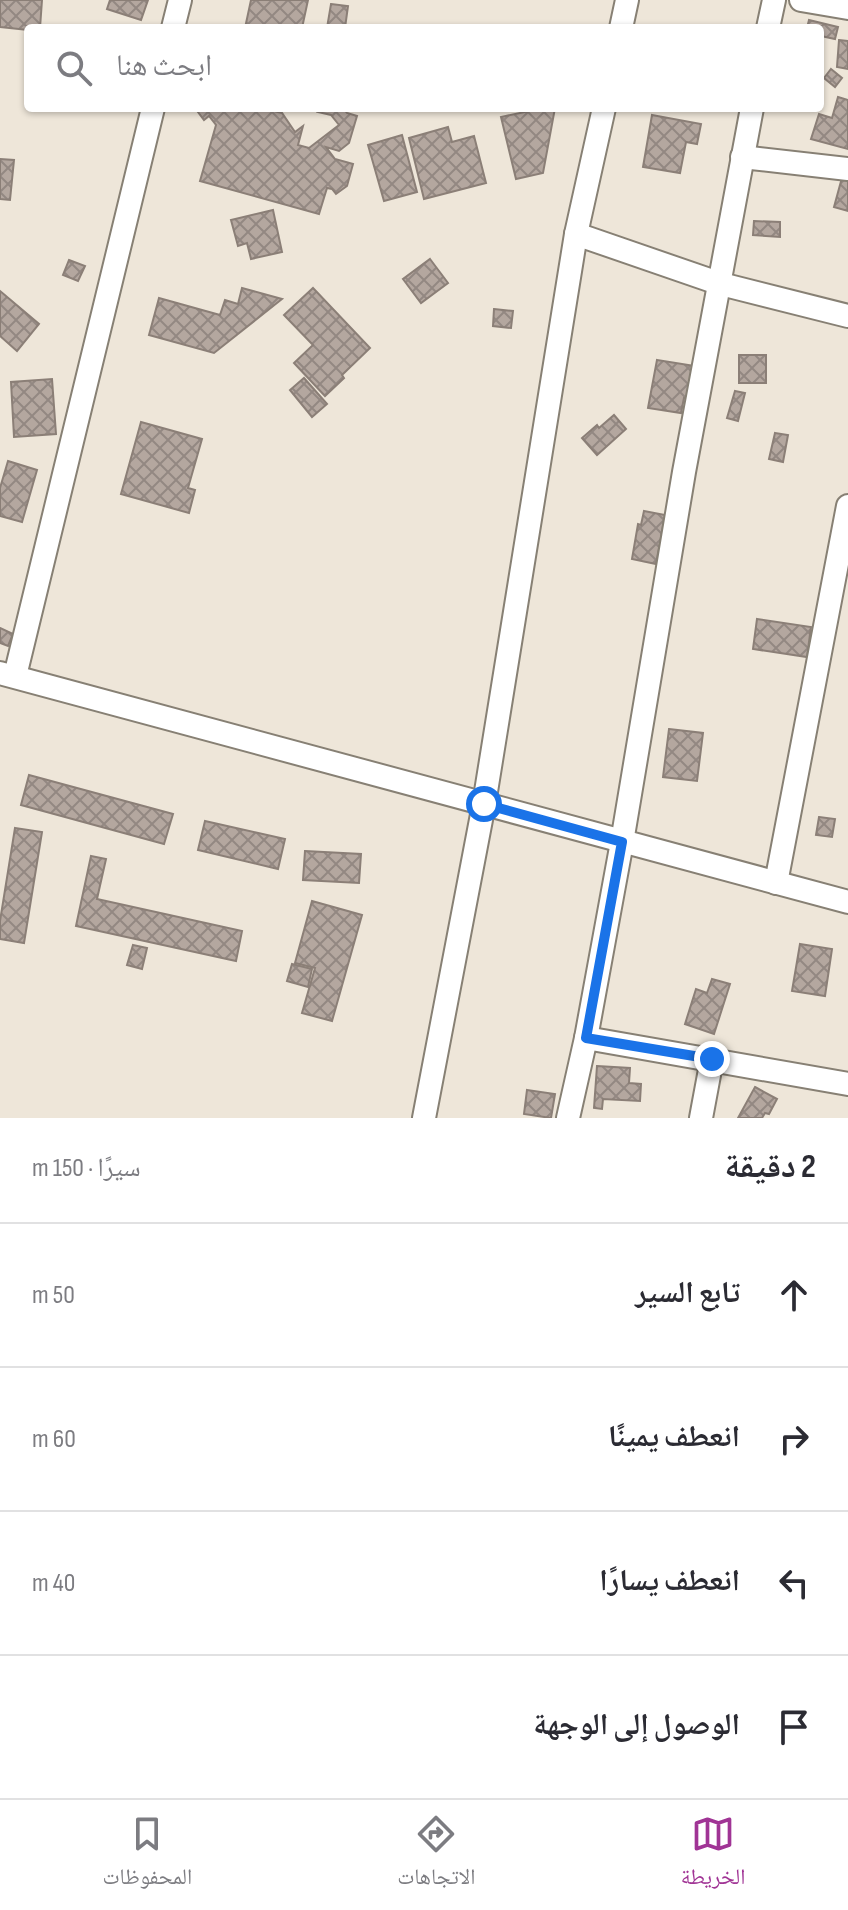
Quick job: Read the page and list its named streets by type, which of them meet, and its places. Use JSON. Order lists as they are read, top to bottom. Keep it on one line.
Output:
{"page":{"search":"ابحث هنا","heading":["2 دقيقة","سيرًا · 150 m"],"list":[["تابع السير","50 m"],["انعطف يمينًا","60 m"],["انعطف يسارًا","40 m"],"الوصول إلى الوجهة"],"nav":["الخريطة","الاتجاهات","المحفوظات"]}}
